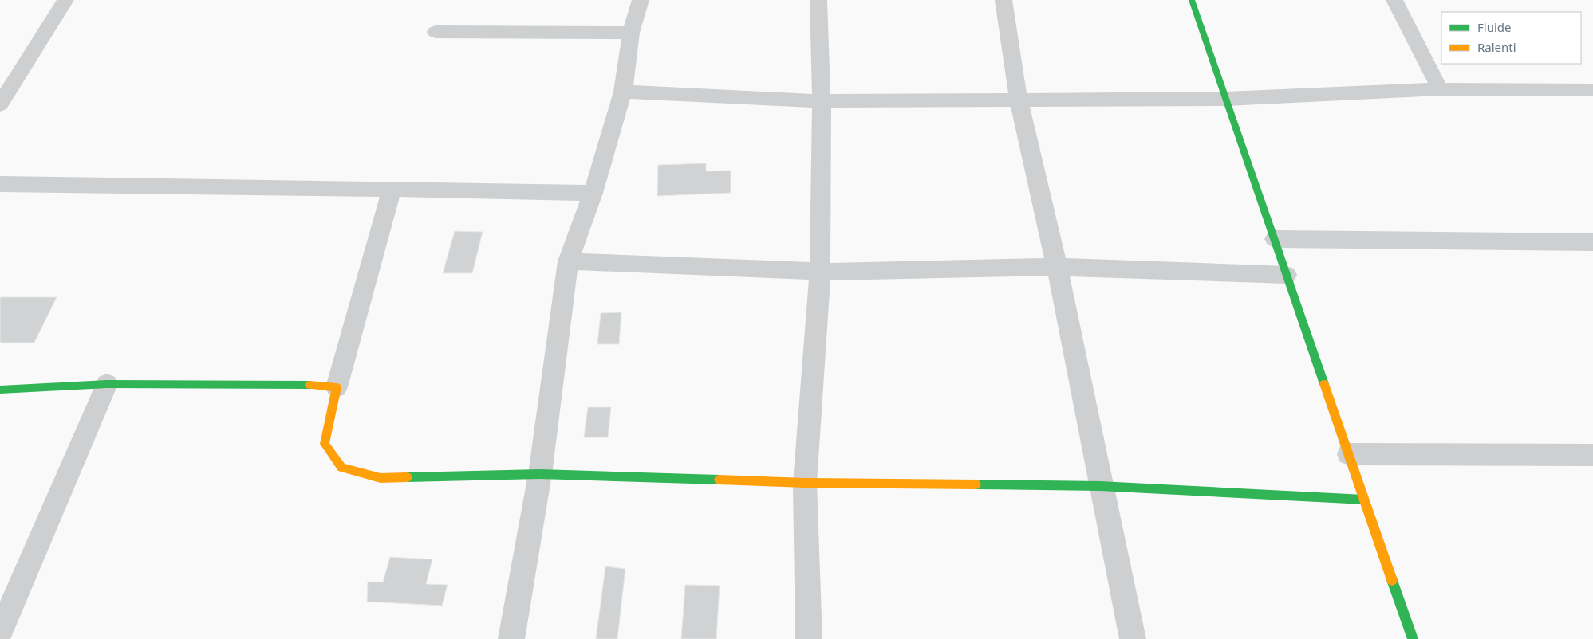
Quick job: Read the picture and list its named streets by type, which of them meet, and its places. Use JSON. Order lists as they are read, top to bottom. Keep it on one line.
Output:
{"legend":["Fluide","Ralenti"]}
